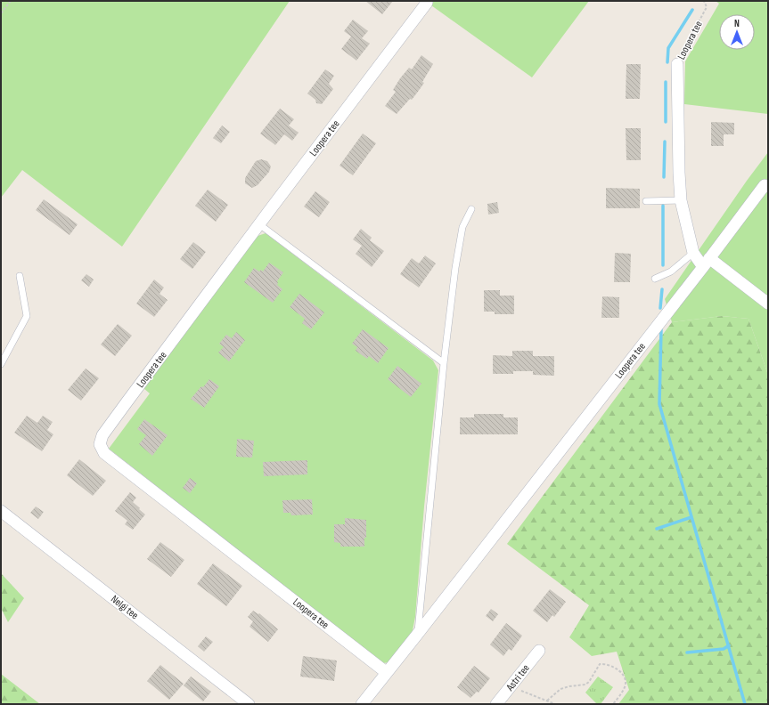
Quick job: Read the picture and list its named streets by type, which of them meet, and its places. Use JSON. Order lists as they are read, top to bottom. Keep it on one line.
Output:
{"streets":{"street":["Loopera tee","Nelgi tee","Astri tee"]},"north":"top"}
